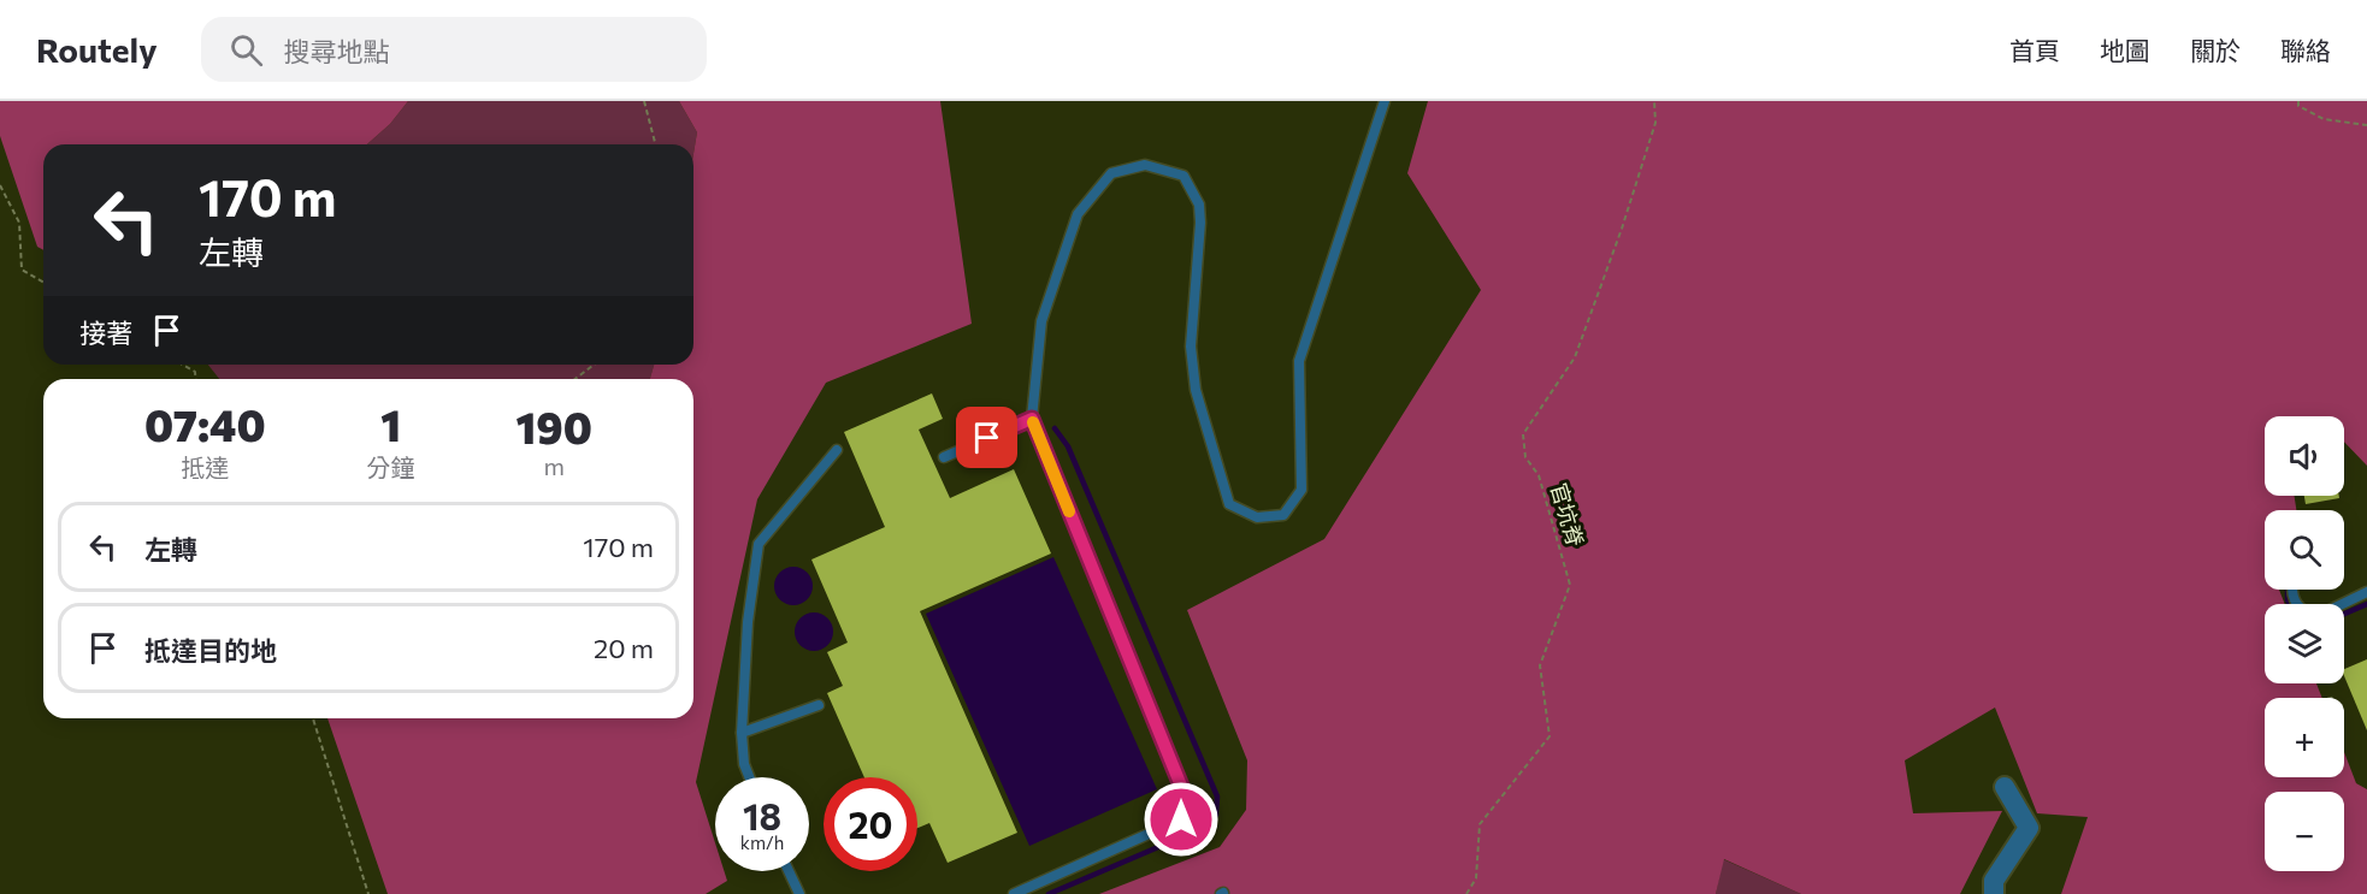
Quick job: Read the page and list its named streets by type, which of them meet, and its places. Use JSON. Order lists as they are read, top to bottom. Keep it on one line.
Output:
{"streets":{"path":["官坑脊"]},"page":{"header":"Routely","search":"搜尋地點","nav":["首頁","地圖","關於","聯絡"],"turn":["170 m","左轉"],"then":"接著","eta":["07:40","抵達","1","分鐘","190","m"],"map_buttons":["+","−"],"list":[{"name":"左轉","value":"170 m"},{"name":"抵達目的地","value":"20 m"}],"speed":"18 km/h","limit":"20"}}
